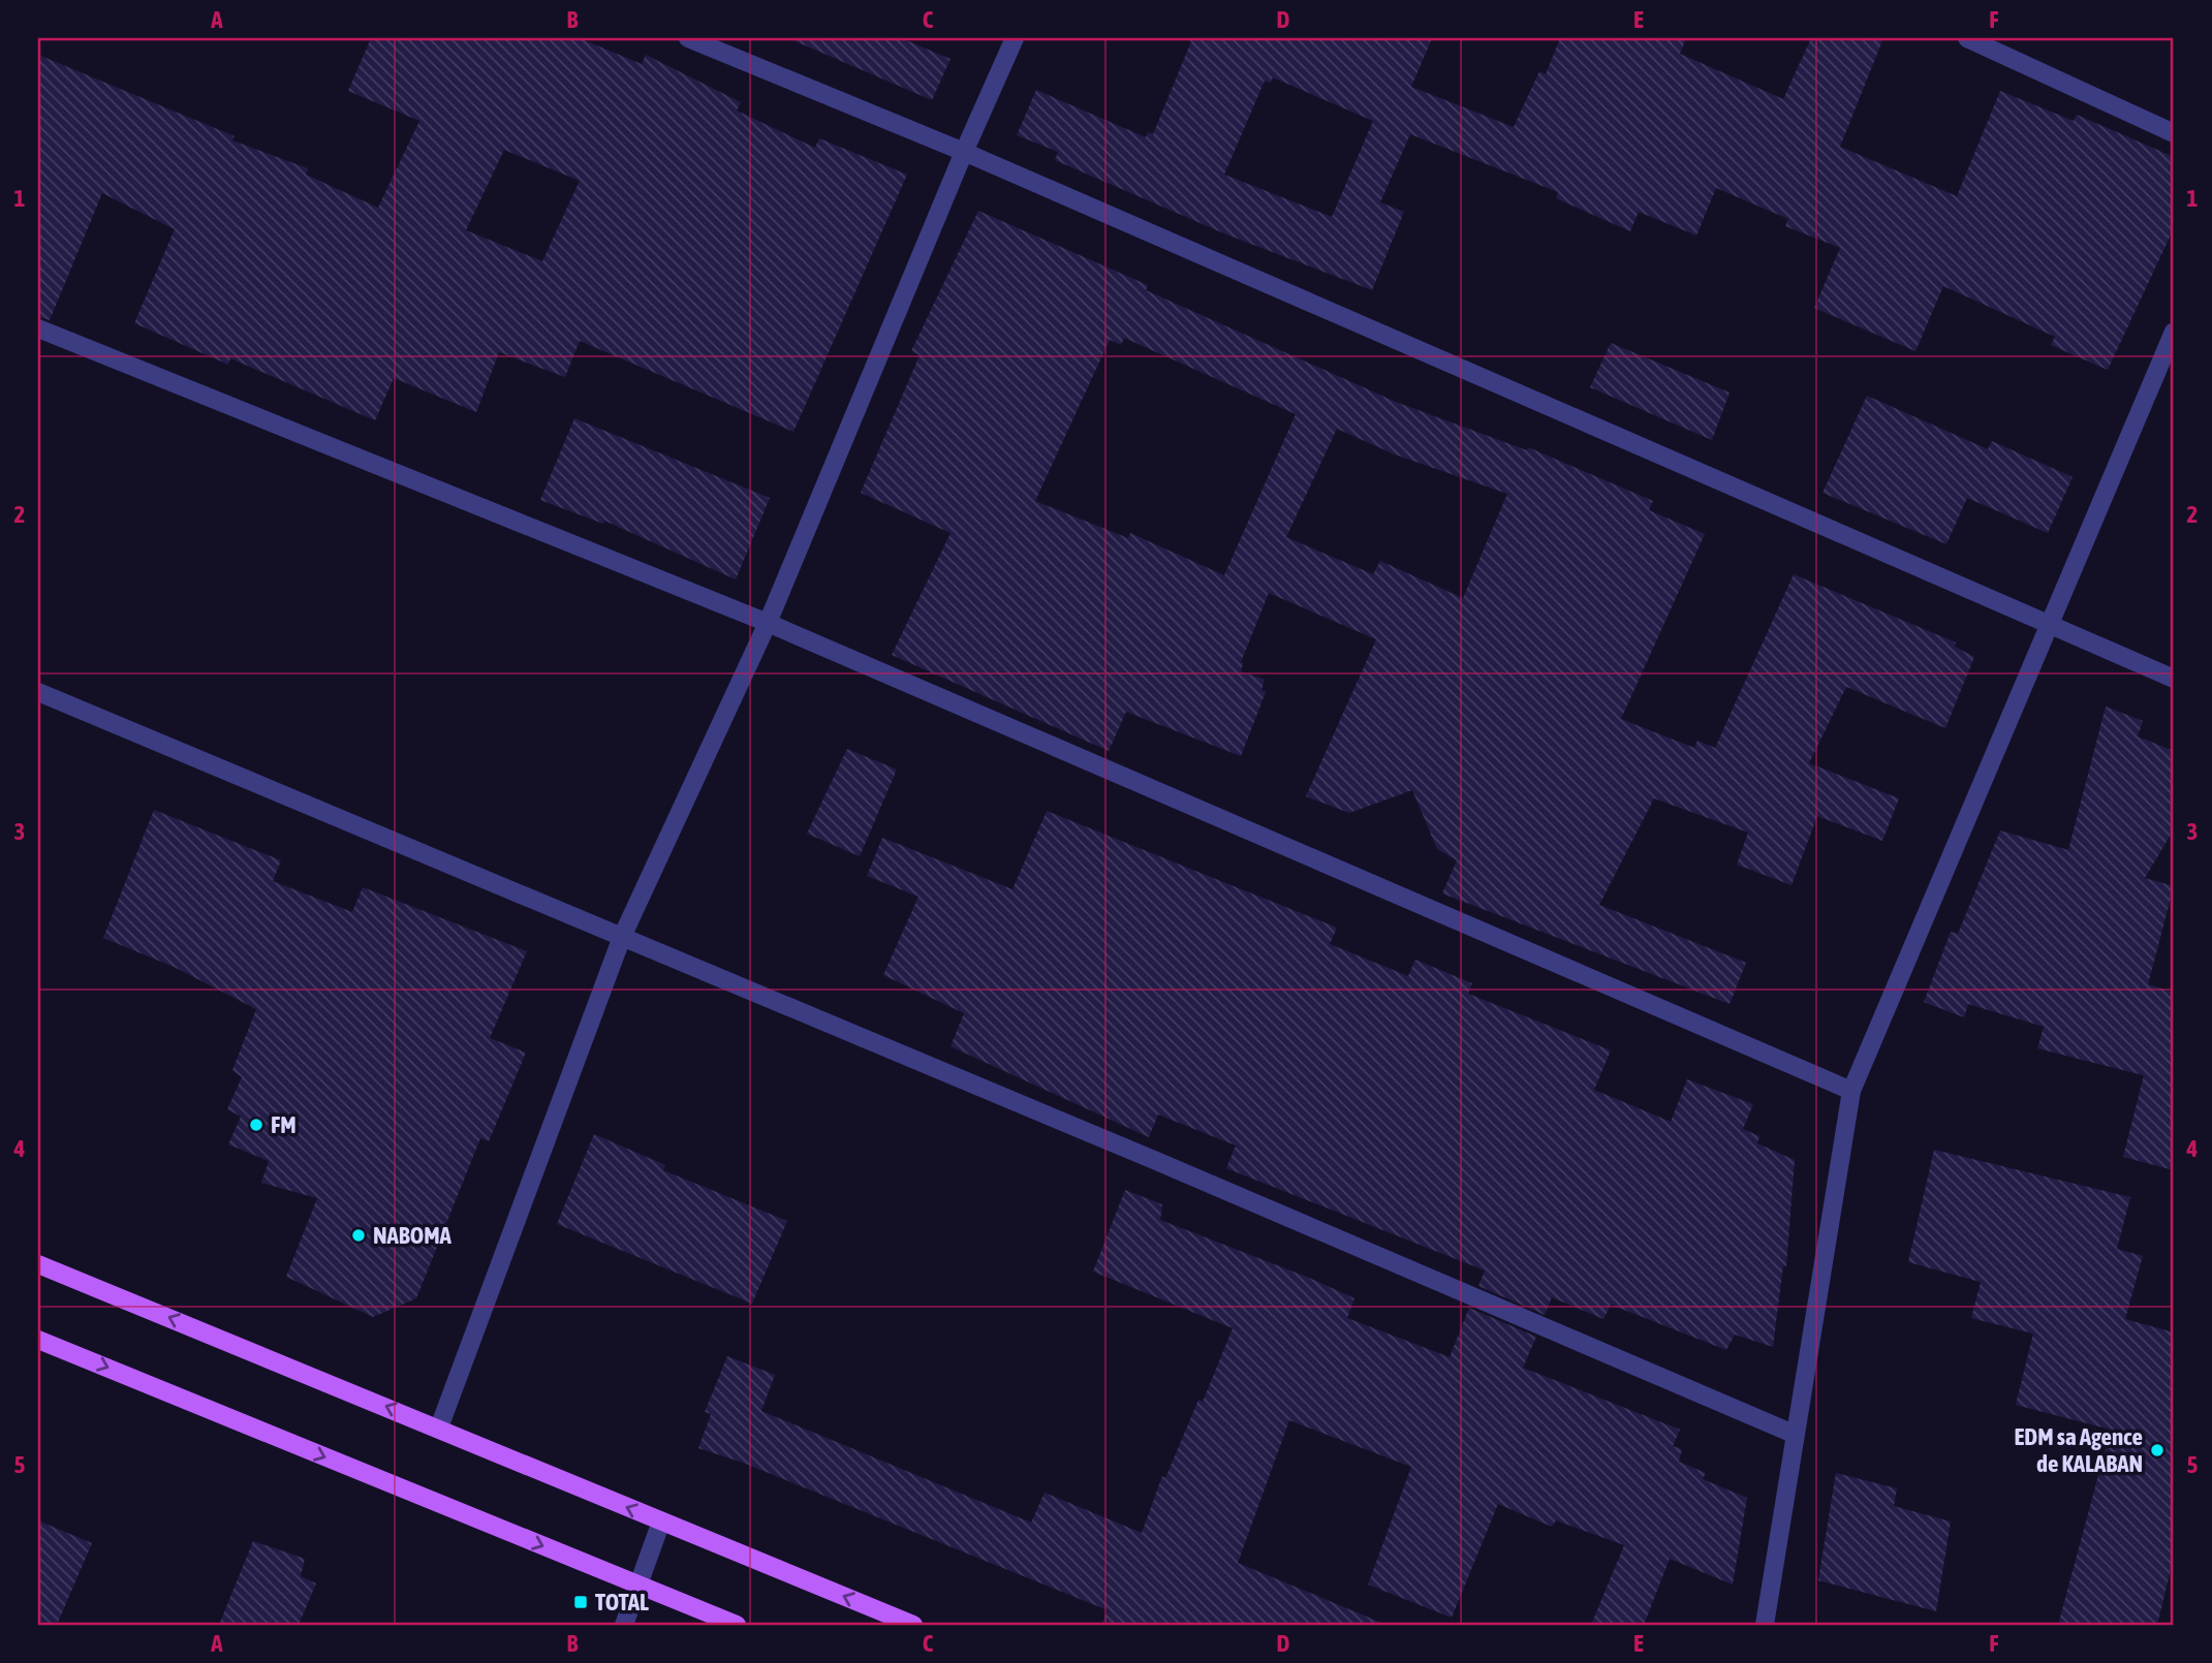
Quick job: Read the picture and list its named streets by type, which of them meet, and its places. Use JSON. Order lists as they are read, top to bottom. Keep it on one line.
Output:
{"places":{"other":["FM","NABOMA","EDM sa Agence de KALABAN"],"transit":["TOTAL"]},"grid":{"columns":["A","B","C","D","E","F"],"rows":["1","2","3","4","5"]}}
